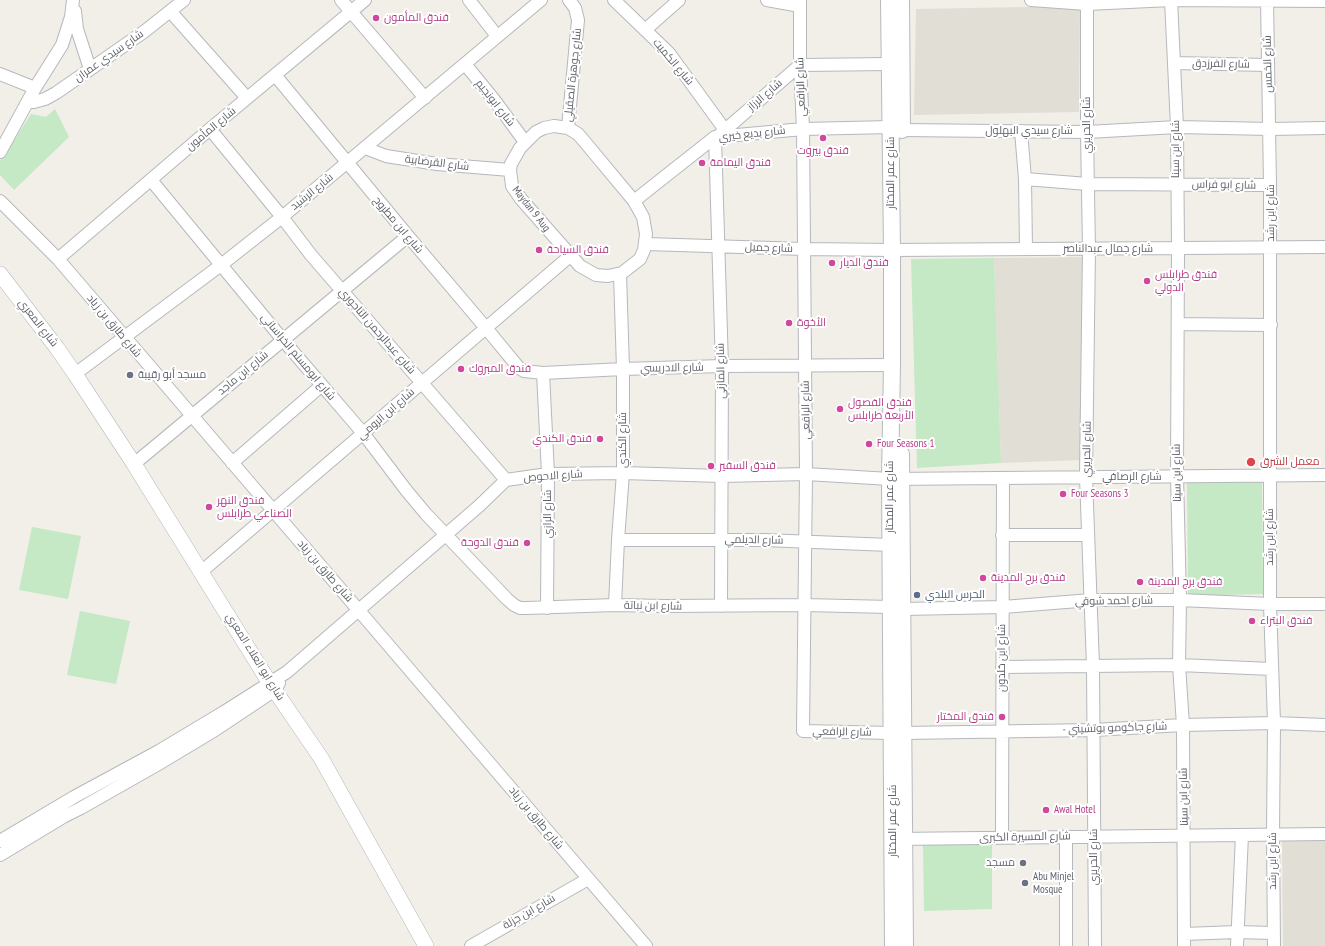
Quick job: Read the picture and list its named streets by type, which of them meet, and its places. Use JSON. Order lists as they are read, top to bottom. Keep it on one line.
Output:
{"streets":{"main road":["شارع عمر المختار"],"street":["شارع سيدي عمران","شارع الكميت","شارع الفرزدق","شارع الخمس","شارع جوهرة الصقيلي","شارع الرافعي","شارع الرزاز","شارع ابونجيم","شارع الحريري","شارع المأمون","شارع سيدي البهلول","شارع بديع خيري","شارع ابن سينا","شارع القرضابية","شارع ابو فراس","شارع الرشيد","Maydan 9 Aug","شارع ابن رشد","شارع ابن مطروح","شارع جميل","شارع جمال عبدالناصر","شارع المعري","شارع طارق بن زياد","شارع عبدالرحمن التاجوري","شارع ابومسلم الخراساني","شارع الادريسي","شارع المازني","شارع ابن ماجد","شارع ابن الرومي","شارع الكندي","شارع الاحوص","شارع الرصافي","شارع الرازي","شارع الديلمي","شارع احمد شوقي","شارع ابن نباتة","شارع ابو العلاء المعري","شارع ابن خلدون","- شارع جاكومو بوتشيني","شارع المسيرة الكبرى","شارع ابن جزلة"]},"crossings":[["شارع الكميت","شارع الرزاز"],["شارع الكميت","شارع بديع خيري"],["شارع الكميت","شارع المازني"],["شارع الفرزدق","شارع الخمس"],["شارع الفرزدق","شارع ابن سينا"],["شارع الخمس","شارع سيدي البهلول"],["شارع الخمس","شارع ابن رشد"],["شارع جوهرة الصقيلي","Maydan 9 Aug"],["شارع الرافعي","شارع الرزاز"],["شارع الرافعي","شارع بديع خيري"],["شارع الرافعي","شارع عمر المختار"],["شارع الرافعي","شارع جميل"],["شارع الرافعي","شارع الادريسي"],["شارع الرافعي","شارع الاحوص"],["شارع الرافعي","شارع الديلمي"],["شارع الرافعي","شارع ابن نباتة"],["شارع الرافعي","- شارع جاكومو بوتشيني"],["شارع الرزاز","شارع بديع خيري"],["شارع الرزاز","شارع المازني"],["شارع ابونجيم","شارع الرشيد"],["شارع ابونجيم","Maydan 9 Aug"],["شارع الحريري","شارع سيدي البهلول"],["شارع الحريري","شارع ابو فراس"],["شارع الحريري","شارع جمال عبدالناصر"],["شارع الحريري","شارع الرصافي"],["شارع الحريري","شارع احمد شوقي"],["شارع الحريري","- شارع جاكومو بوتشيني"],["شارع الحريري","شارع المسيرة الكبرى"],["شارع المأمون","شارع ابن مطروح"],["شارع المأمون","شارع طارق بن زياد"],["شارع المأمون","شارع عبدالرحمن التاجوري"],["شارع المأمون","شارع ابومسلم الخراساني"],["شارع سيدي البهلول","شارع بديع خيري"],["شارع سيدي البهلول","شارع ابن سينا"],["شارع سيدي البهلول","شارع عمر المختار"],["شارع سيدي البهلول","شارع ابن رشد"],["شارع بديع خيري","شارع عمر المختار"],["شارع بديع خيري","شارع المازني"],["شارع ابن سينا","شارع ابو فراس"],["شارع ابن سينا","شارع جمال عبدالناصر"],["شارع ابن سينا","شارع الرصافي"],["شارع ابن سينا","شارع احمد شوقي"],["شارع ابن سينا","- شارع جاكومو بوتشيني"],["شارع ابن سينا","شارع المسيرة الكبرى"],["شارع القرضابية","شارع الرشيد"],["شارع القرضابية","Maydan 9 Aug"],["شارع عمر المختار","شارع جميل"],["شارع عمر المختار","شارع جمال عبدالناصر"],["شارع عمر المختار","شارع الادريسي"],["شارع عمر المختار","شارع الاحوص"],["شارع عمر المختار","شارع الرصافي"],["شارع عمر المختار","شارع الديلمي"],["شارع عمر المختار","شارع احمد شوقي"],["شارع عمر المختار","شارع ابن نباتة"],["شارع عمر المختار","- شارع جاكومو بوتشيني"],["شارع عمر المختار","شارع المسيرة الكبرى"],["شارع ابو فراس","شارع ابن رشد"],["شارع الرشيد","شارع ابن مطروح"],["شارع الرشيد","شارع المعري"],["شارع الرشيد","شارع طارق بن زياد"],["شارع الرشيد","شارع عبدالرحمن التاجوري"],["شارع الرشيد","شارع ابومسلم الخراساني"],["شارع الرشيد","شارع ابو العلاء المعري"],["Maydan 9 Aug","شارع ابن الرومي"],["Maydan 9 Aug","شارع الكندي"],["شارع ابن رشد","شارع جمال عبدالناصر"],["شارع ابن رشد","شارع الرصافي"],["شارع ابن رشد","شارع احمد شوقي"],["شارع ابن رشد","- شارع جاكومو بوتشيني"],["شارع ابن رشد","شارع المسيرة الكبرى"],["شارع ابن مطروح","شارع الادريسي"],["شارع ابن مطروح","شارع ابن ماجد"],["شارع ابن مطروح","شارع ابن الرومي"],["شارع جميل","شارع جمال عبدالناصر"],["شارع جميل","شارع المازني"],["شارع المعري","شارع ابو العلاء المعري"],["شارع طارق بن زياد","شارع ابن ماجد"],["شارع طارق بن زياد","شارع ابن الرومي"],["شارع طارق بن زياد","شارع ابن جزلة"],["شارع عبدالرحمن التاجوري","شارع ابن ماجد"],["شارع عبدالرحمن التاجوري","شارع ابن الرومي"],["شارع عبدالرحمن التاجوري","شارع الاحوص"],["شارع ابومسلم الخراساني","شارع ابن ماجد"],["شارع ابومسلم الخراساني","شارع ابن الرومي"],["شارع ابومسلم الخراساني","شارع ابن نباتة"],["شارع الادريسي","شارع المازني"],["شارع الادريسي","شارع الكندي"],["شارع الادريسي","شارع الرازي"],["شارع المازني","شارع الاحوص"],["شارع المازني","شارع الديلمي"],["شارع المازني","شارع ابن نباتة"],["شارع ابن ماجد","شارع ابو العلاء المعري"],["شارع ابن الرومي","شارع ابو العلاء المعري"],["شارع الكندي","شارع الاحوص"],["شارع الكندي","شارع الديلمي"],["شارع الكندي","شارع ابن نباتة"],["شارع الاحوص","شارع الرصافي"],["شارع الاحوص","شارع الرازي"],["شارع الرصافي","شارع ابن خلدون"],["شارع الرازي","شارع ابن نباتة"],["شارع احمد شوقي","شارع ابن نباتة"],["شارع احمد شوقي","شارع ابن خلدون"],["شارع ابن خلدون","- شارع جاكومو بوتشيني"],["شارع ابن خلدون","شارع المسيرة الكبرى"]],"places":["فندق المأمون","فندق بيروت","فندق اليمامة","فندق السياحة","فندق الديار","فندق طرابلس الدولي","الأخوة","فندق المبروك","مسجد أبو رقيبة","فندق الفصول الأربعة طرابلس","فندق الكندي","Four Seasons 1","معمل الشرق","فندق السفير","Four Seasons 3","فندق النهر الصناعي طرابلس","فندق الدوحة","فندق برح المدينة","فندق برج المدينة","الحرس البلدي","فندق البتراء","فندق المختار","Awal Hotel","مسجد","Abu Minjel Mosque"]}
